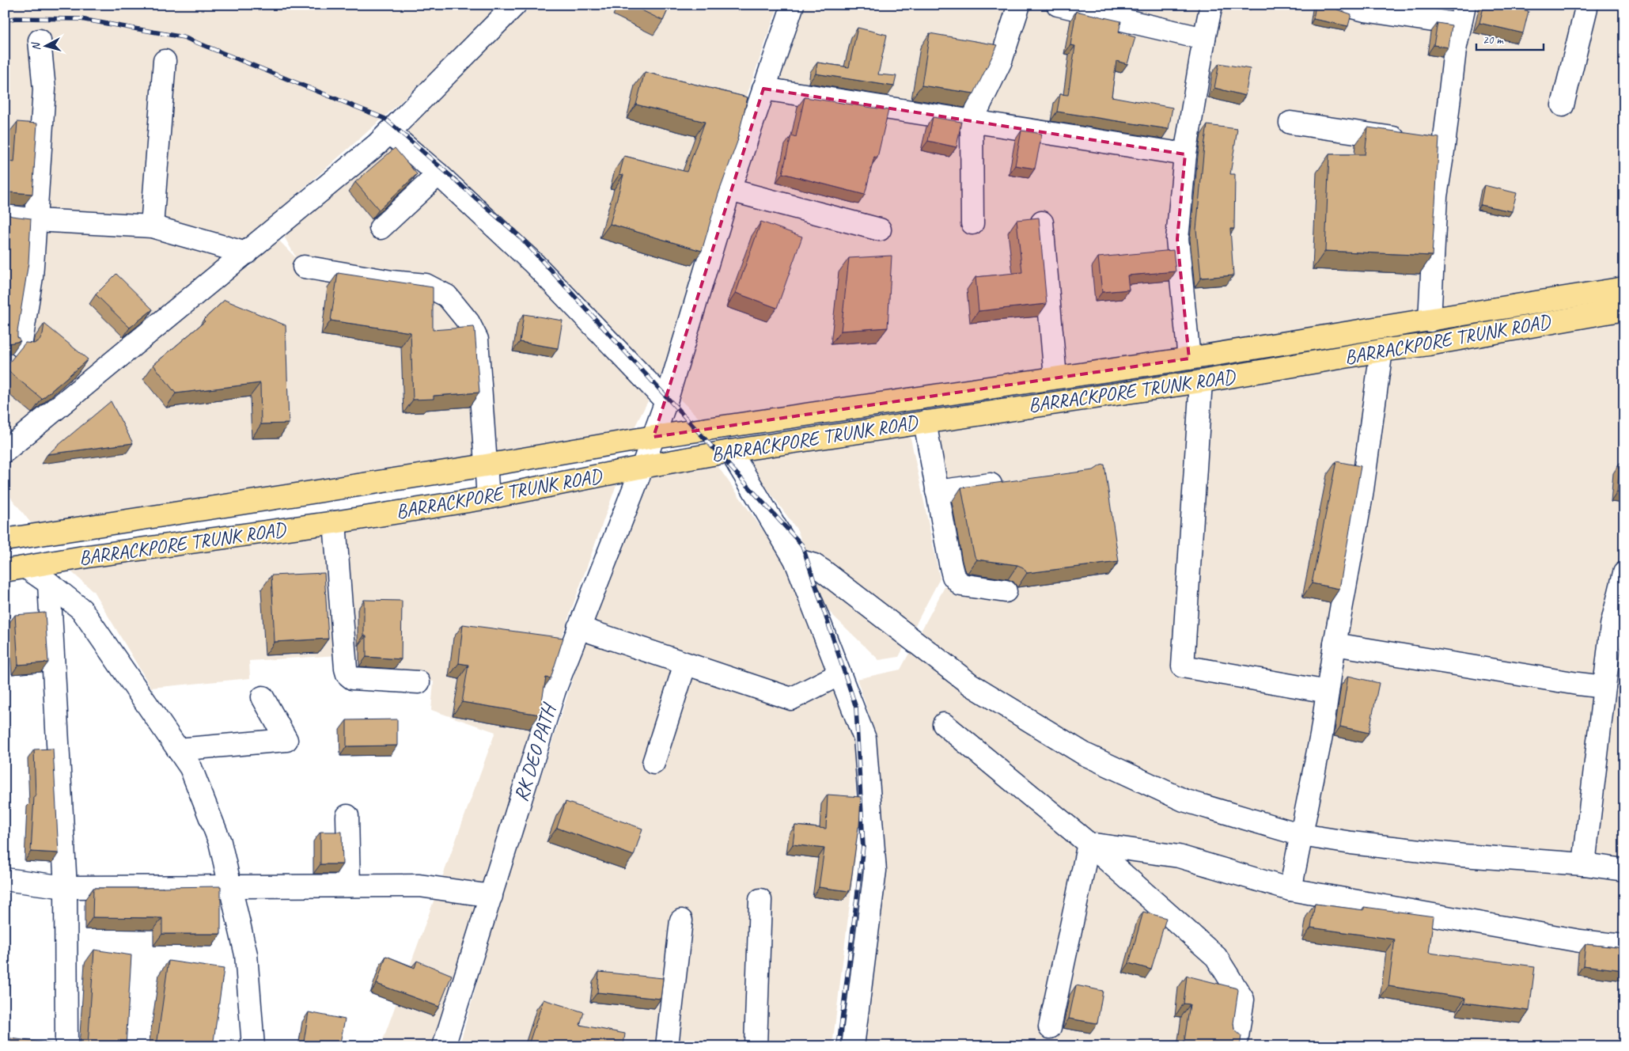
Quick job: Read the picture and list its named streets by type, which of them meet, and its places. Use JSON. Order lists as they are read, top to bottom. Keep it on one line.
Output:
{"streets":{"main road":["BARRACKPORE TRUNK ROAD"],"street":["RK DEO PATH"]},"crossings":[["BARRACKPORE TRUNK ROAD","RK DEO PATH"]],"scale_bar":"20 m","north":"left"}
